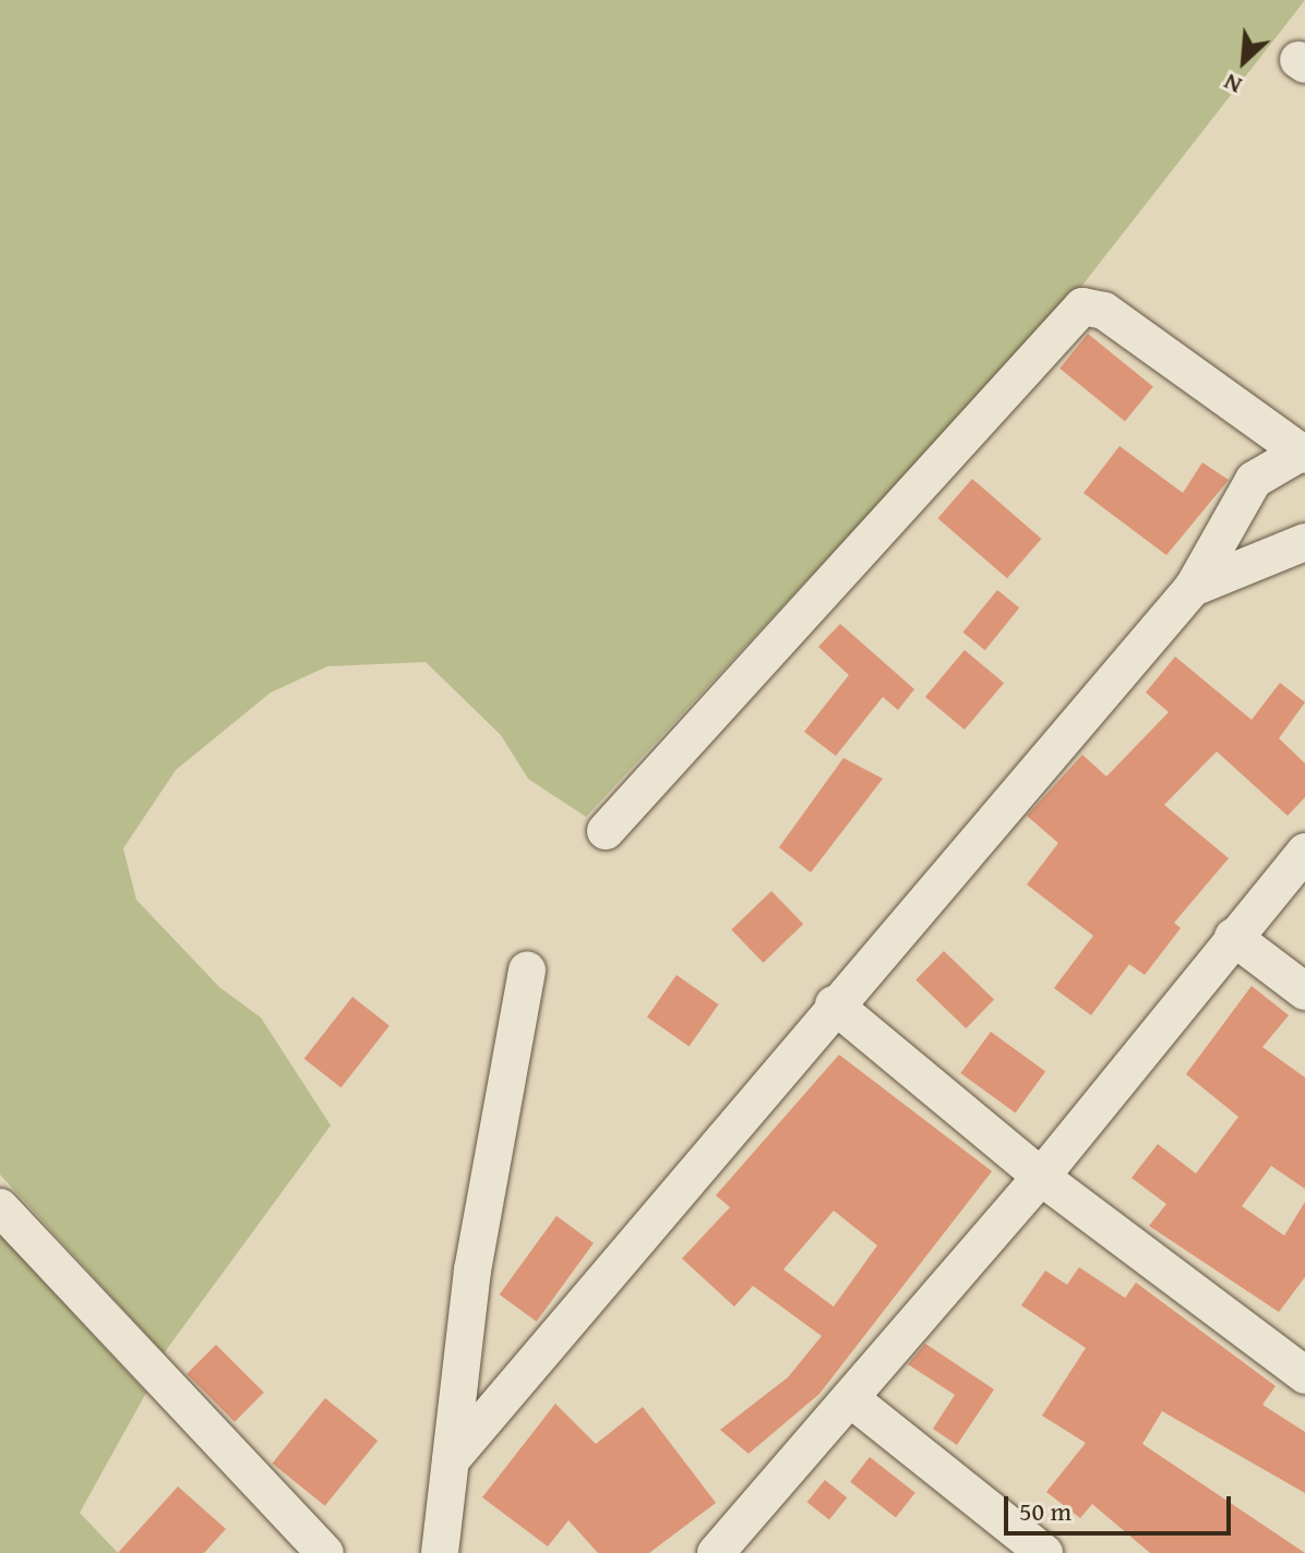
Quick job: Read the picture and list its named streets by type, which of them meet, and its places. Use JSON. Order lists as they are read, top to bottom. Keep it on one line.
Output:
{"scale_bar":"50 m","north":"bottom left"}
